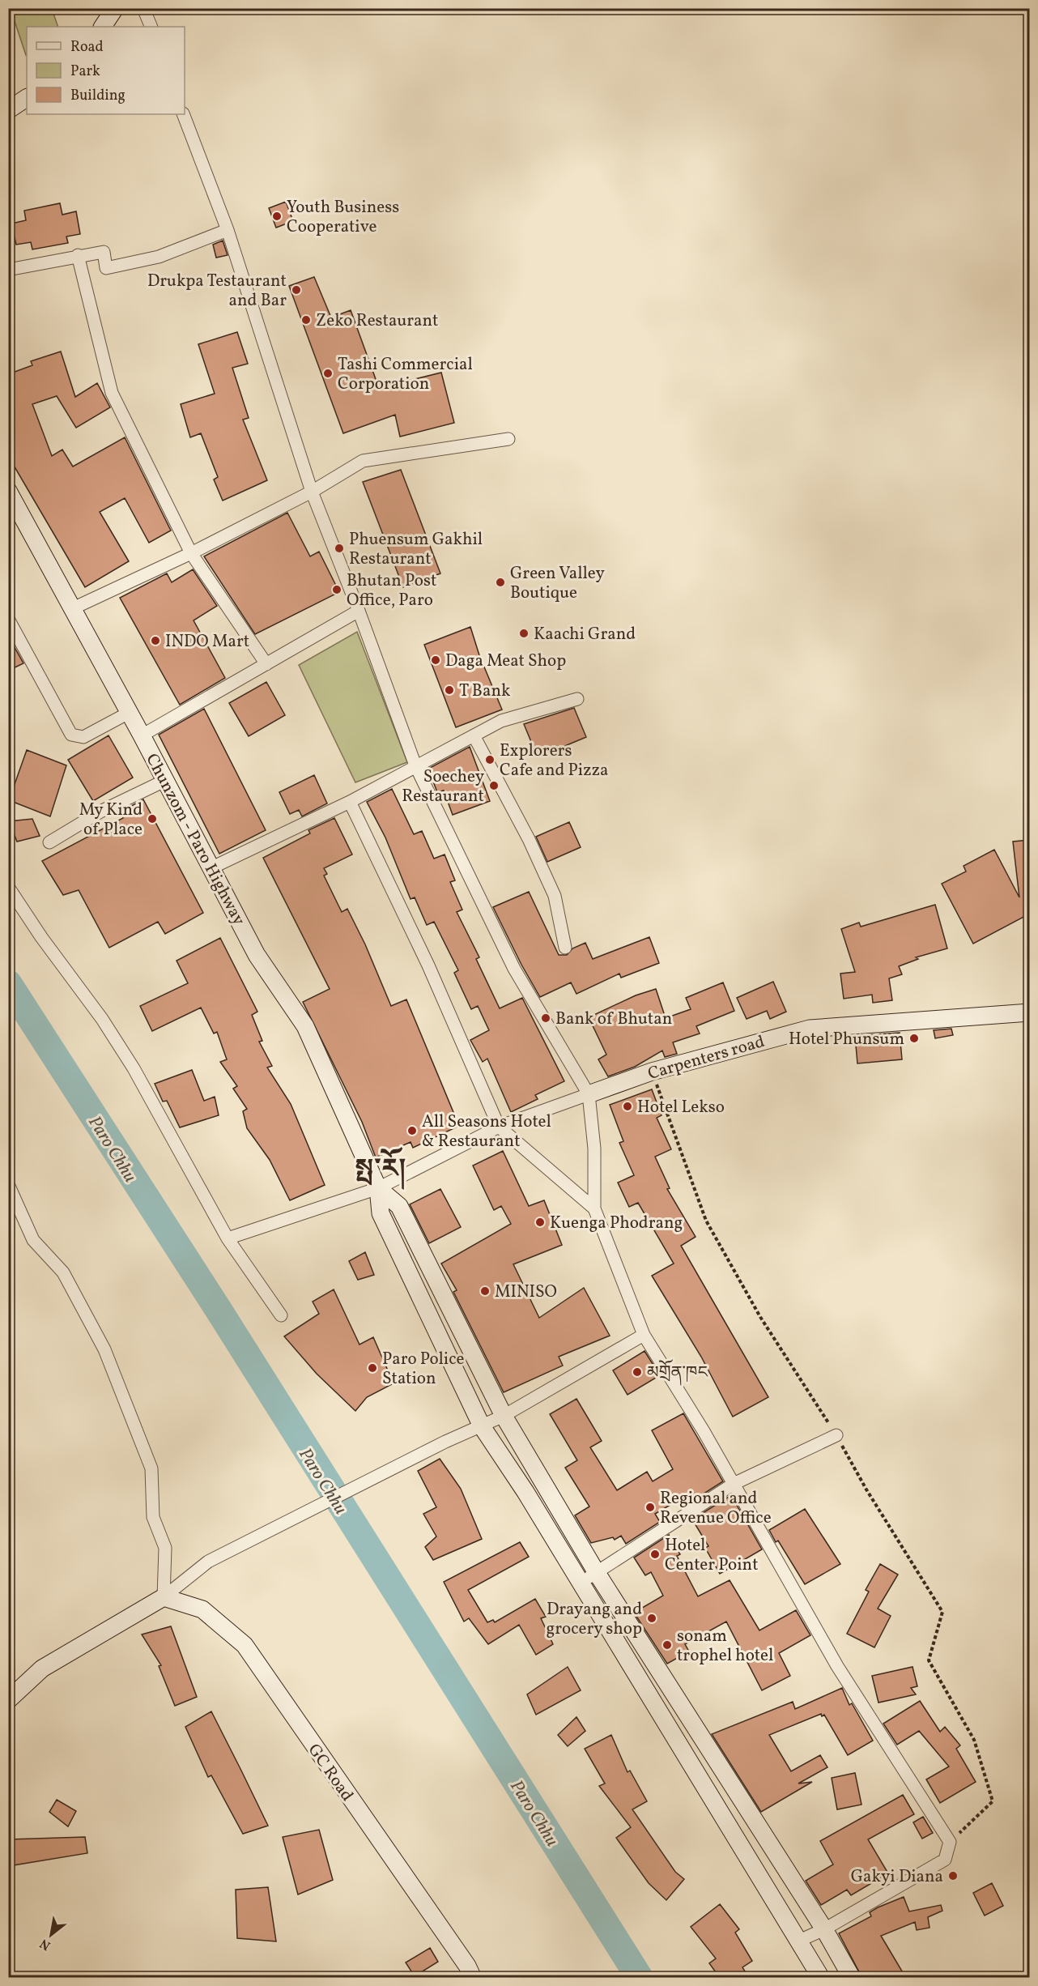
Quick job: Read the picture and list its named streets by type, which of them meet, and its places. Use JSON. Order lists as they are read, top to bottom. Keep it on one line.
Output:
{"streets":{"street":["Chunzom - Paro Highway","Carpenters road","GC Road"]},"districts":["སྤ་རོ།"],"water":["Paro Chhu"],"places":["Youth Business Cooperative","Drukpa Testaurant and Bar","Zeko Restaurant","Tashi Commercial Corporation","Phuensum Gakhil Restaurant","Green Valley Boutique","Bhutan Post Office, Paro","Kaachi Grand","INDO Mart","Daga Meat Shop","T Bank","Explorers Cafe and Pizza","Soechey Restaurant","My Kind of Place","Bank of Bhutan","Hotel Phunsum","Hotel Lekso","All Seasons Hotel & Restaurant","Kuenga Phodrang","MINISO","Paro Police Station","མགྲོན་ཁང","Regional and Revenue Office","Hotel Center Point","Drayang and grocery shop","sonam trophel hotel","Gakyi Diana"],"legend":["Road","Park","Building"],"north":"bottom left"}
